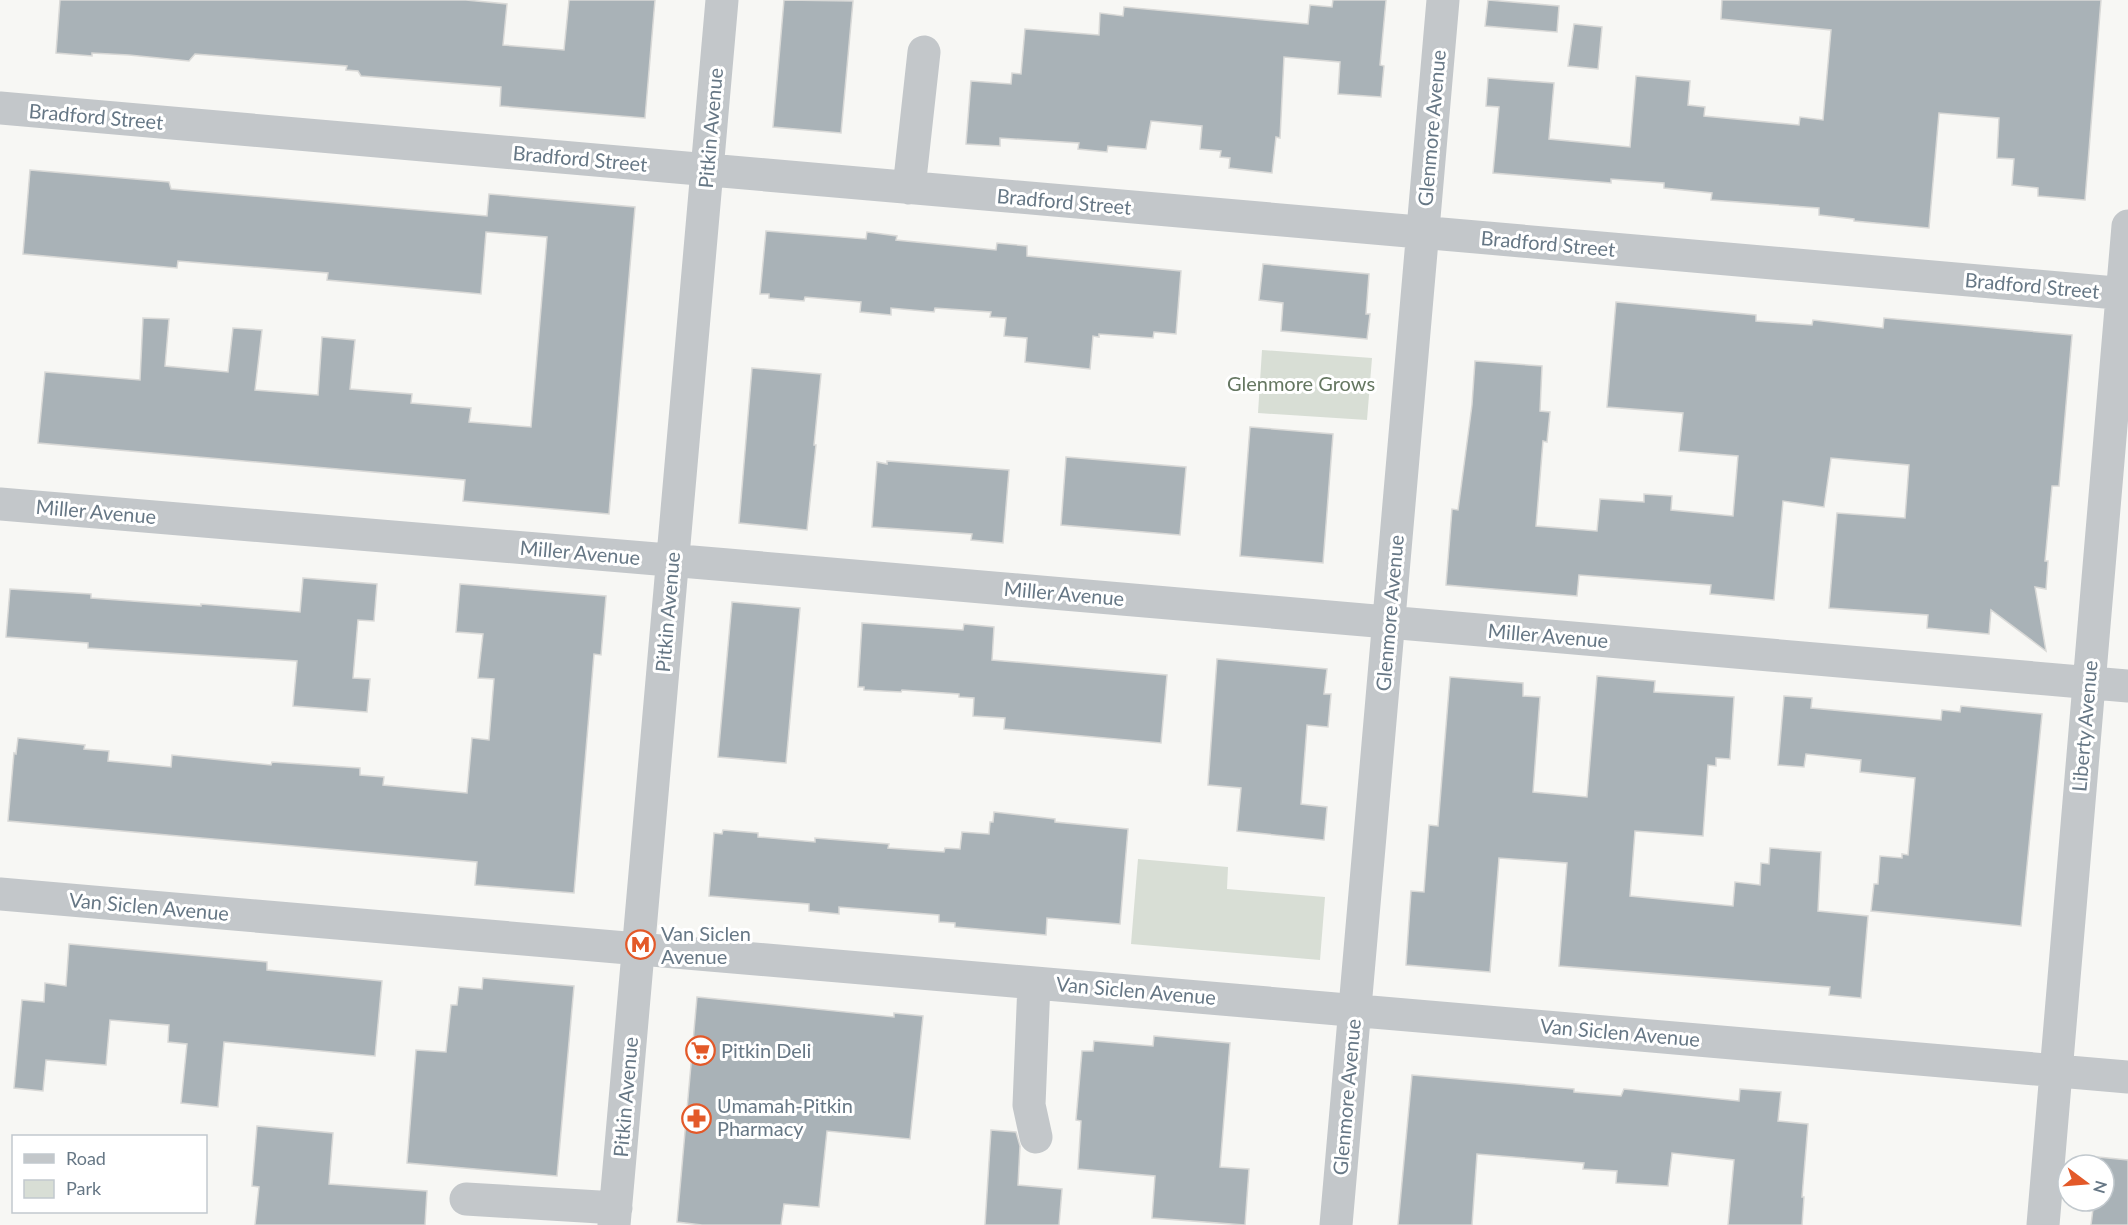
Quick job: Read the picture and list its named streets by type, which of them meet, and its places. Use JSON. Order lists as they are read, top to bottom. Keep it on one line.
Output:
{"streets":{"street":["Bradford Street","Pitkin Avenue","Glenmore Avenue","Miller Avenue","Liberty Avenue","Van Siclen Avenue"]},"crossings":[["Bradford Street","Pitkin Avenue"],["Bradford Street","Glenmore Avenue"],["Bradford Street","Liberty Avenue"],["Pitkin Avenue","Miller Avenue"],["Pitkin Avenue","Van Siclen Avenue"],["Glenmore Avenue","Miller Avenue"],["Glenmore Avenue","Van Siclen Avenue"],["Miller Avenue","Liberty Avenue"],["Liberty Avenue","Van Siclen Avenue"]],"parks":["Glenmore Grows"],"places":{"metro station":["Van Siclen Avenue"],"supermarket":["Pitkin Deli"],"pharmacy":["Umamah-Pitkin Pharmacy"]},"legend":["Road","Park"],"north":"right"}
